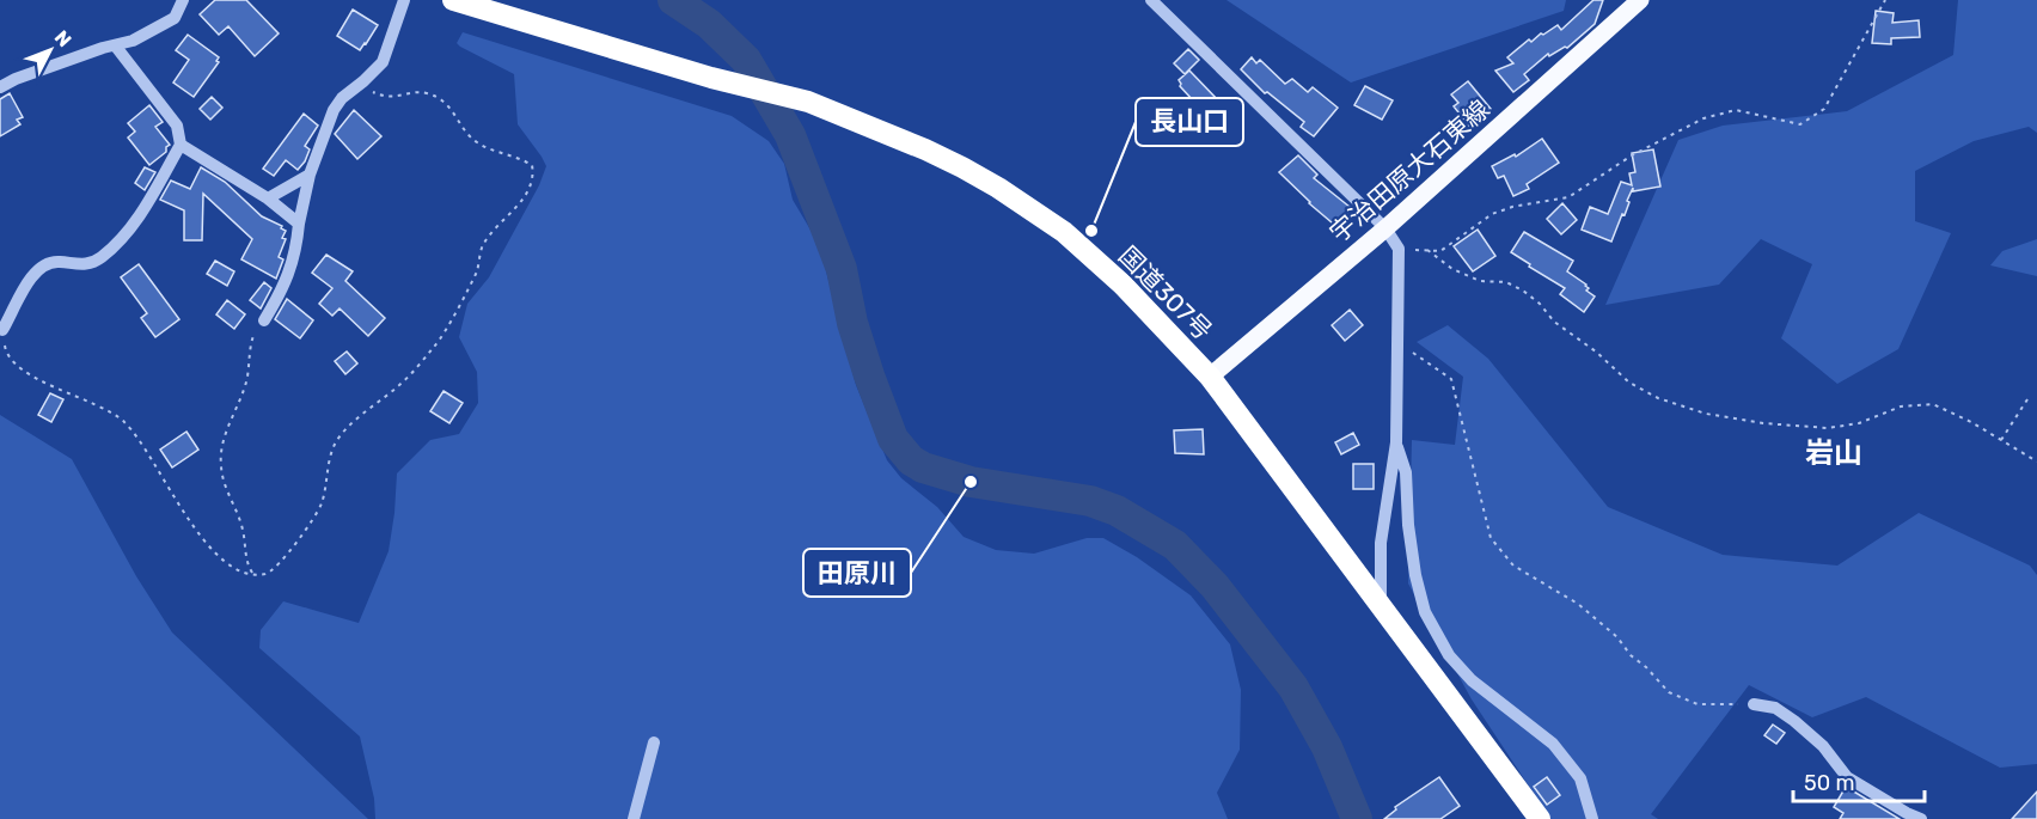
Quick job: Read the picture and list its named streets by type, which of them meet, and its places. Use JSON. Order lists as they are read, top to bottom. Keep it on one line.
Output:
{"streets":{"highway":["国道307号"],"main road":["宇治田原大石東線"]},"crossings":[["宇治田原大石東線","国道307号"]],"districts":["岩山"],"places":["長山口","田原川"],"scale_bar":"50 m","north":"top right"}
